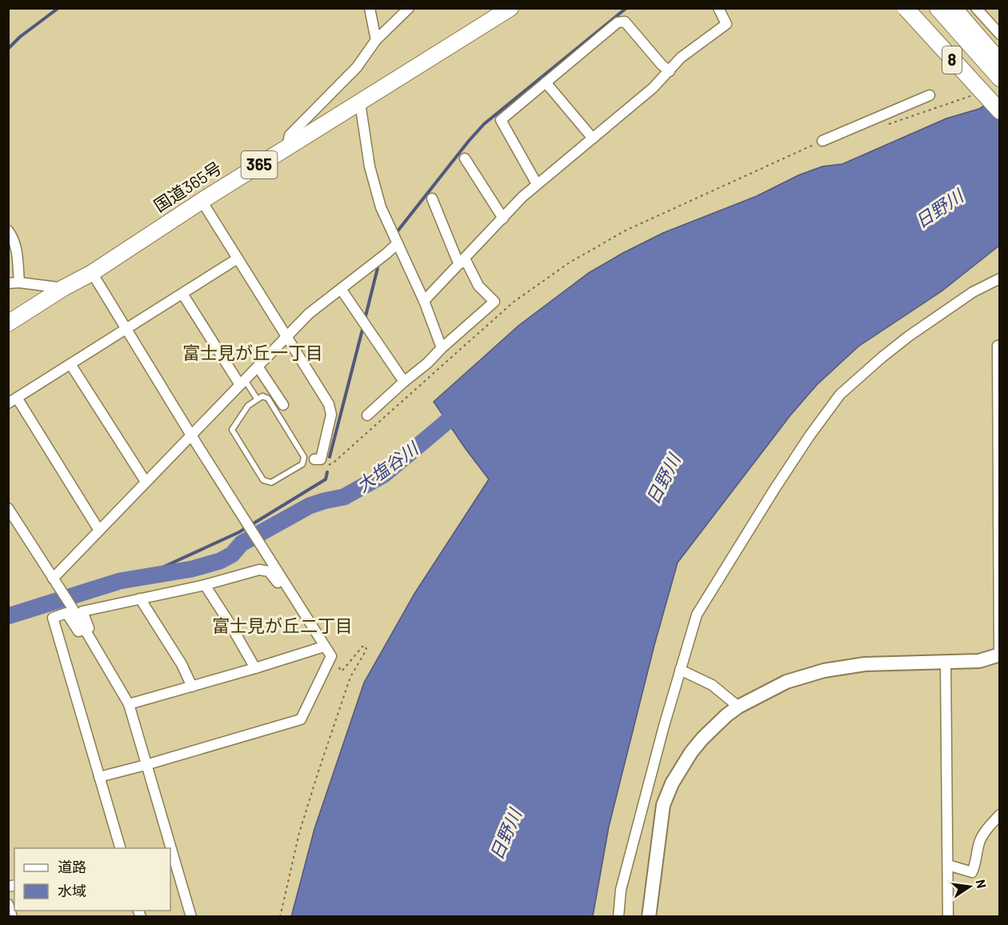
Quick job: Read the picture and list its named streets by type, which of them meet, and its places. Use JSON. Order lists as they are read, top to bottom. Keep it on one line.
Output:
{"streets":{"highway":["8","365","国道365号"]},"districts":["富士見が丘一丁目","富士見が丘二丁目"],"water":["日野川","大塩谷川"],"legend":["道路","水域"],"north":"right"}
